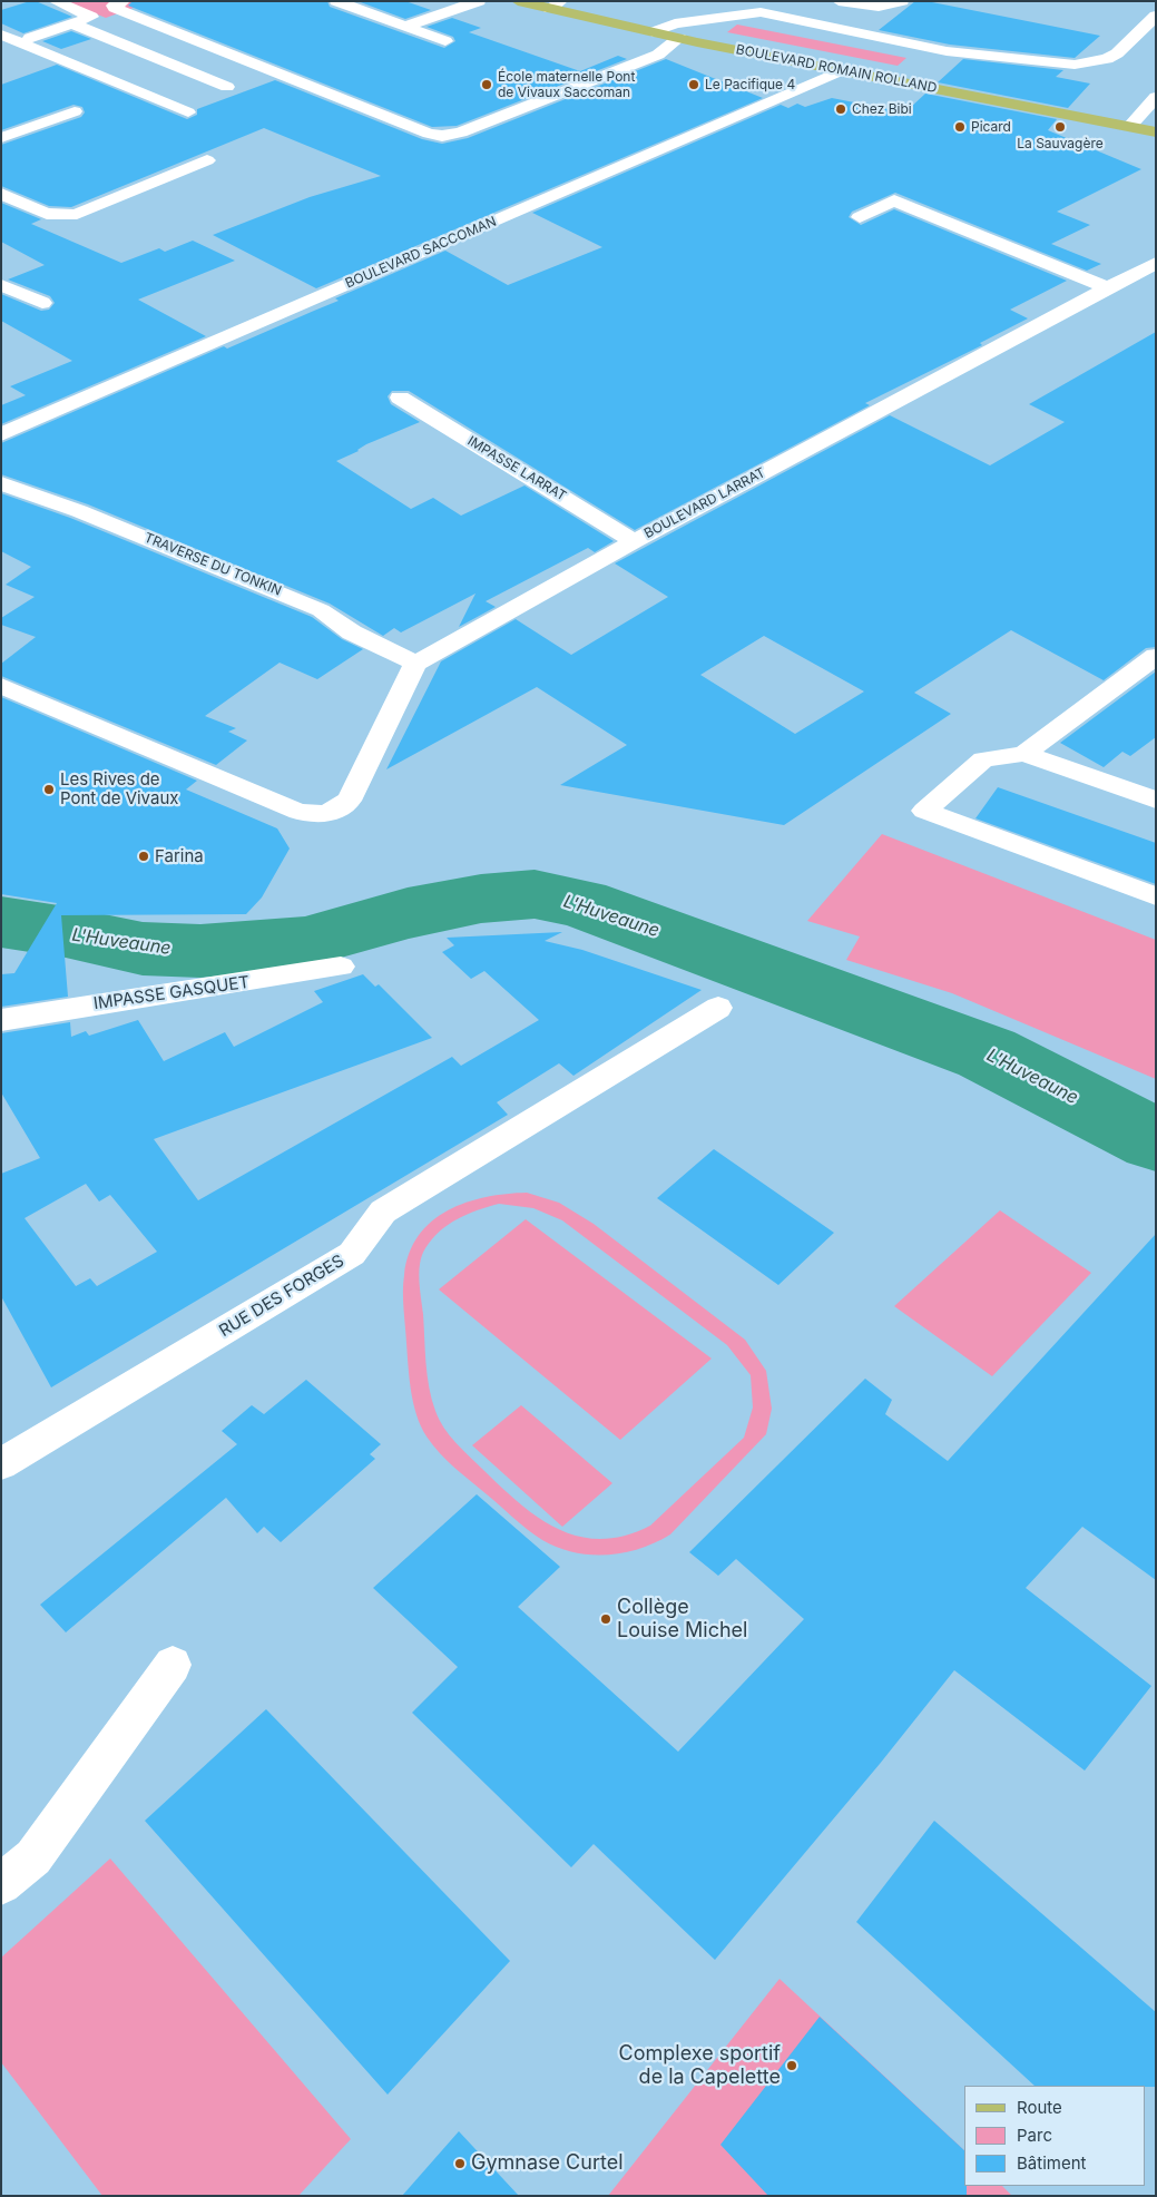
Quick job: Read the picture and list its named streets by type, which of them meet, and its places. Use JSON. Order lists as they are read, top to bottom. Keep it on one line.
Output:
{"streets":{"main road":["BOULEVARD ROMAIN ROLLAND"],"street":["BOULEVARD SACCOMAN","IMPASSE LARRAT","BOULEVARD LARRAT","TRAVERSE DU TONKIN","IMPASSE GASQUET","RUE DES FORGES"]},"crossings":[["BOULEVARD ROMAIN ROLLAND","BOULEVARD SACCOMAN"],["IMPASSE LARRAT","BOULEVARD LARRAT"],["BOULEVARD LARRAT","TRAVERSE DU TONKIN"]],"water":["L'Huveaune"],"places":["École maternelle Pont de Vivaux Saccoman","Le Pacifique 4","Chez Bibi","Picard","La Sauvagère","Les Rives de Pont de Vivaux","Farina","Collège Louise Michel","Complexe sportif de la Capelette","Gymnase Curtel"],"legend":["Route","Parc","Bâtiment"]}
